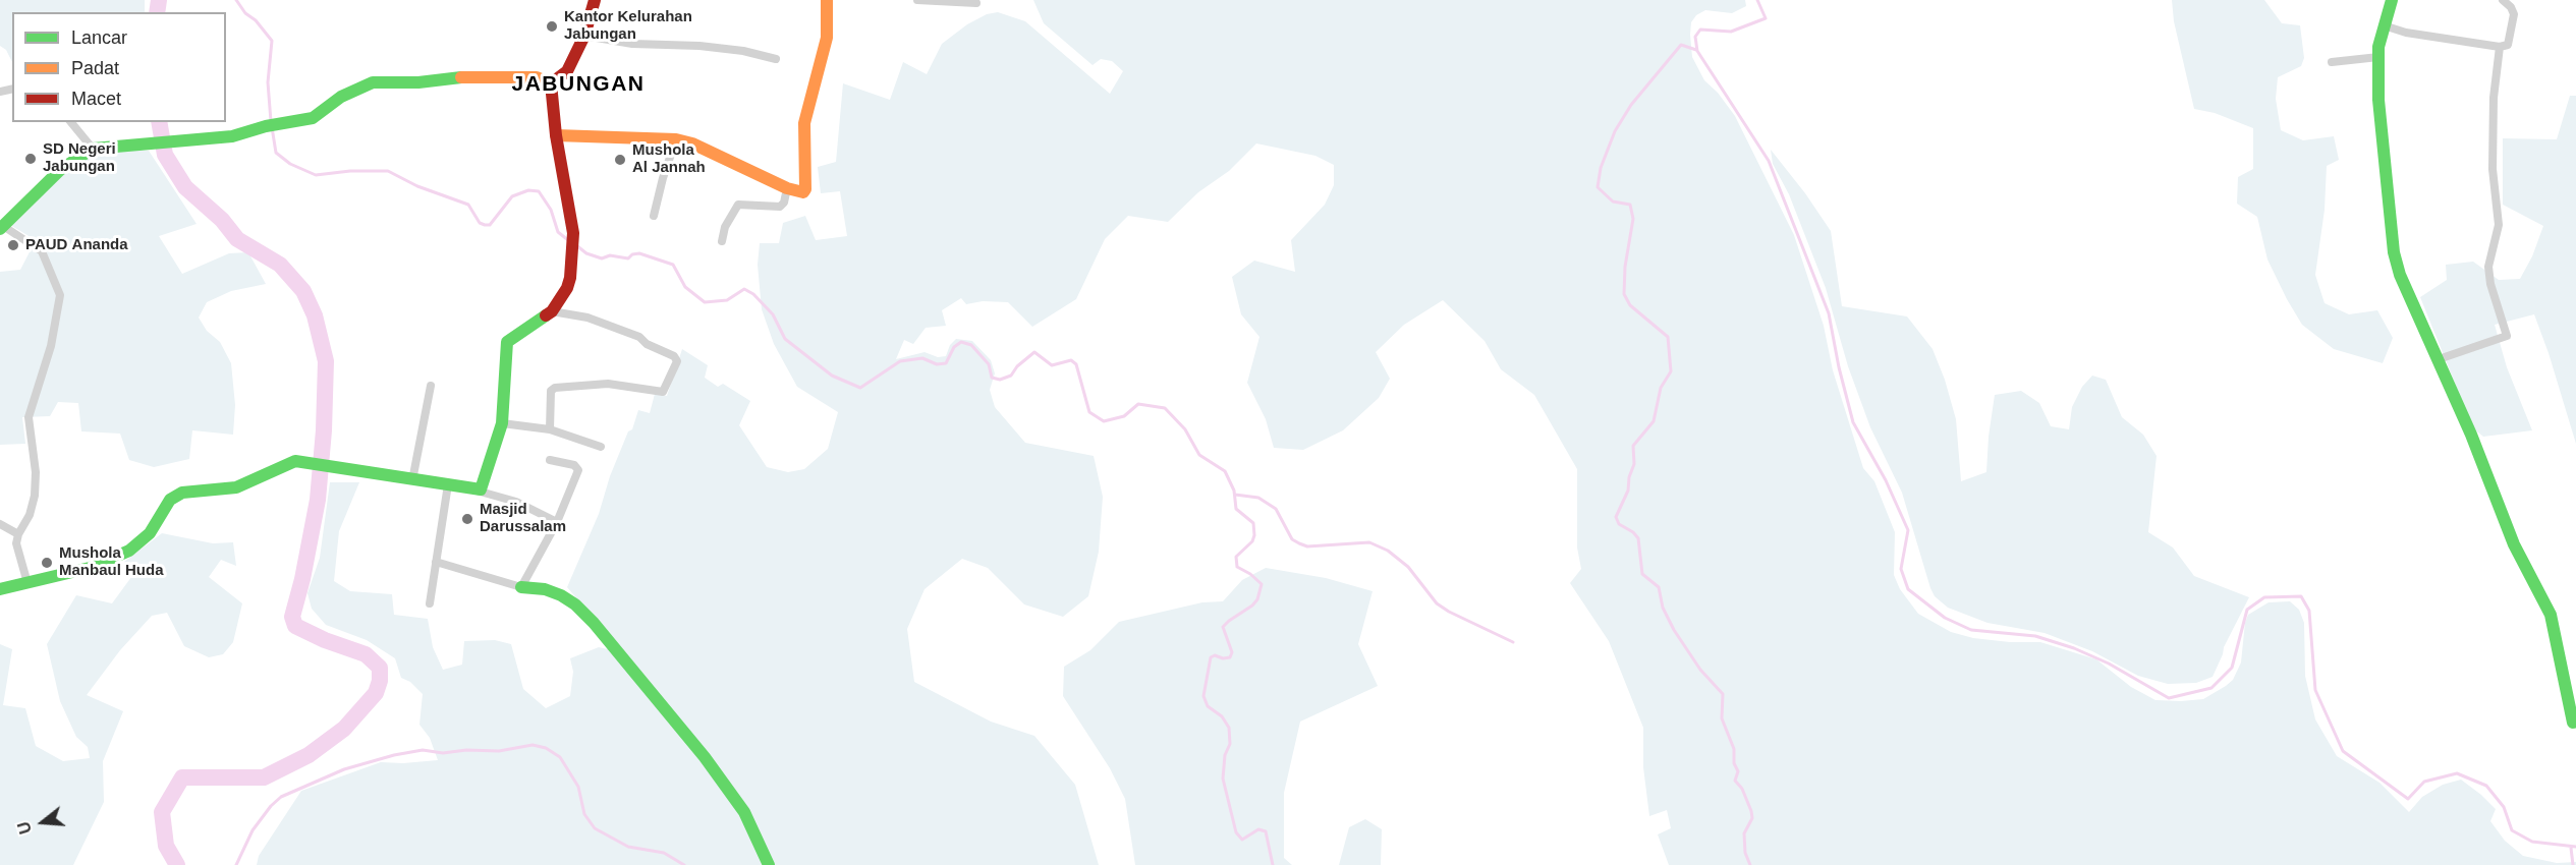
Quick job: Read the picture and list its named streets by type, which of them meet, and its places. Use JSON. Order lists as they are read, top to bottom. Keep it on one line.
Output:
{"districts":["JABUNGAN"],"places":["Kantor Kelurahan Jabungan","SD Negeri Jabungan","Mushola Al Jannah","PAUD Ananda","Masjid Darussalam","Mushola Manbaul Huda"],"legend":["Lancar","Padat","Macet"],"north":"left"}
